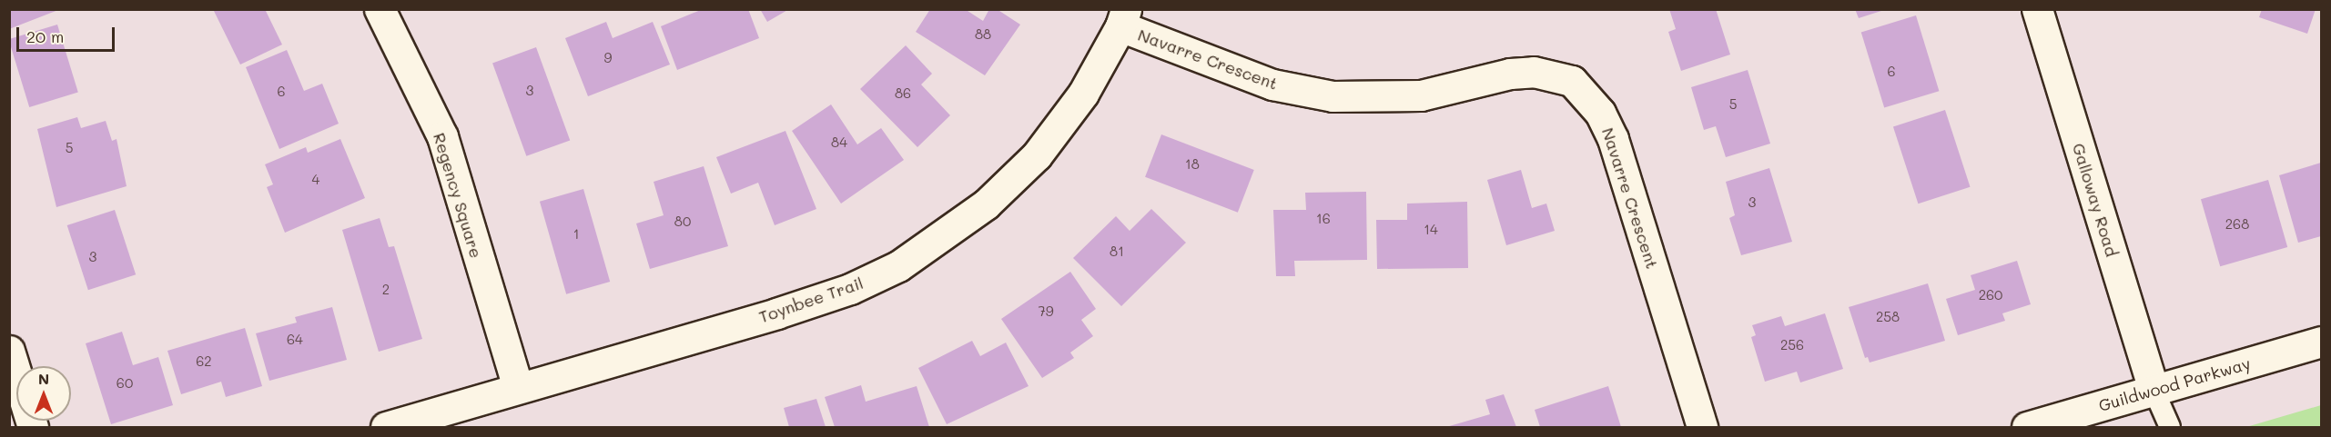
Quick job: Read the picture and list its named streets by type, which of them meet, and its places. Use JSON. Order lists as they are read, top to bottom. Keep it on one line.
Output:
{"streets":{"street":["Navarre Crescent","Regency Square","Galloway Road","Toynbee Trail","Guildwood Parkway"]},"crossings":[["Navarre Crescent","Toynbee Trail"],["Regency Square","Toynbee Trail"],["Galloway Road","Guildwood Parkway"]],"house_numbers":["88","9","6","3","6","86","5","84","5","18","4","3","16","80","268","14","1","81","3","2","260","79","258","64","256","62","60"],"scale_bar":"20 m","north":"top"}
